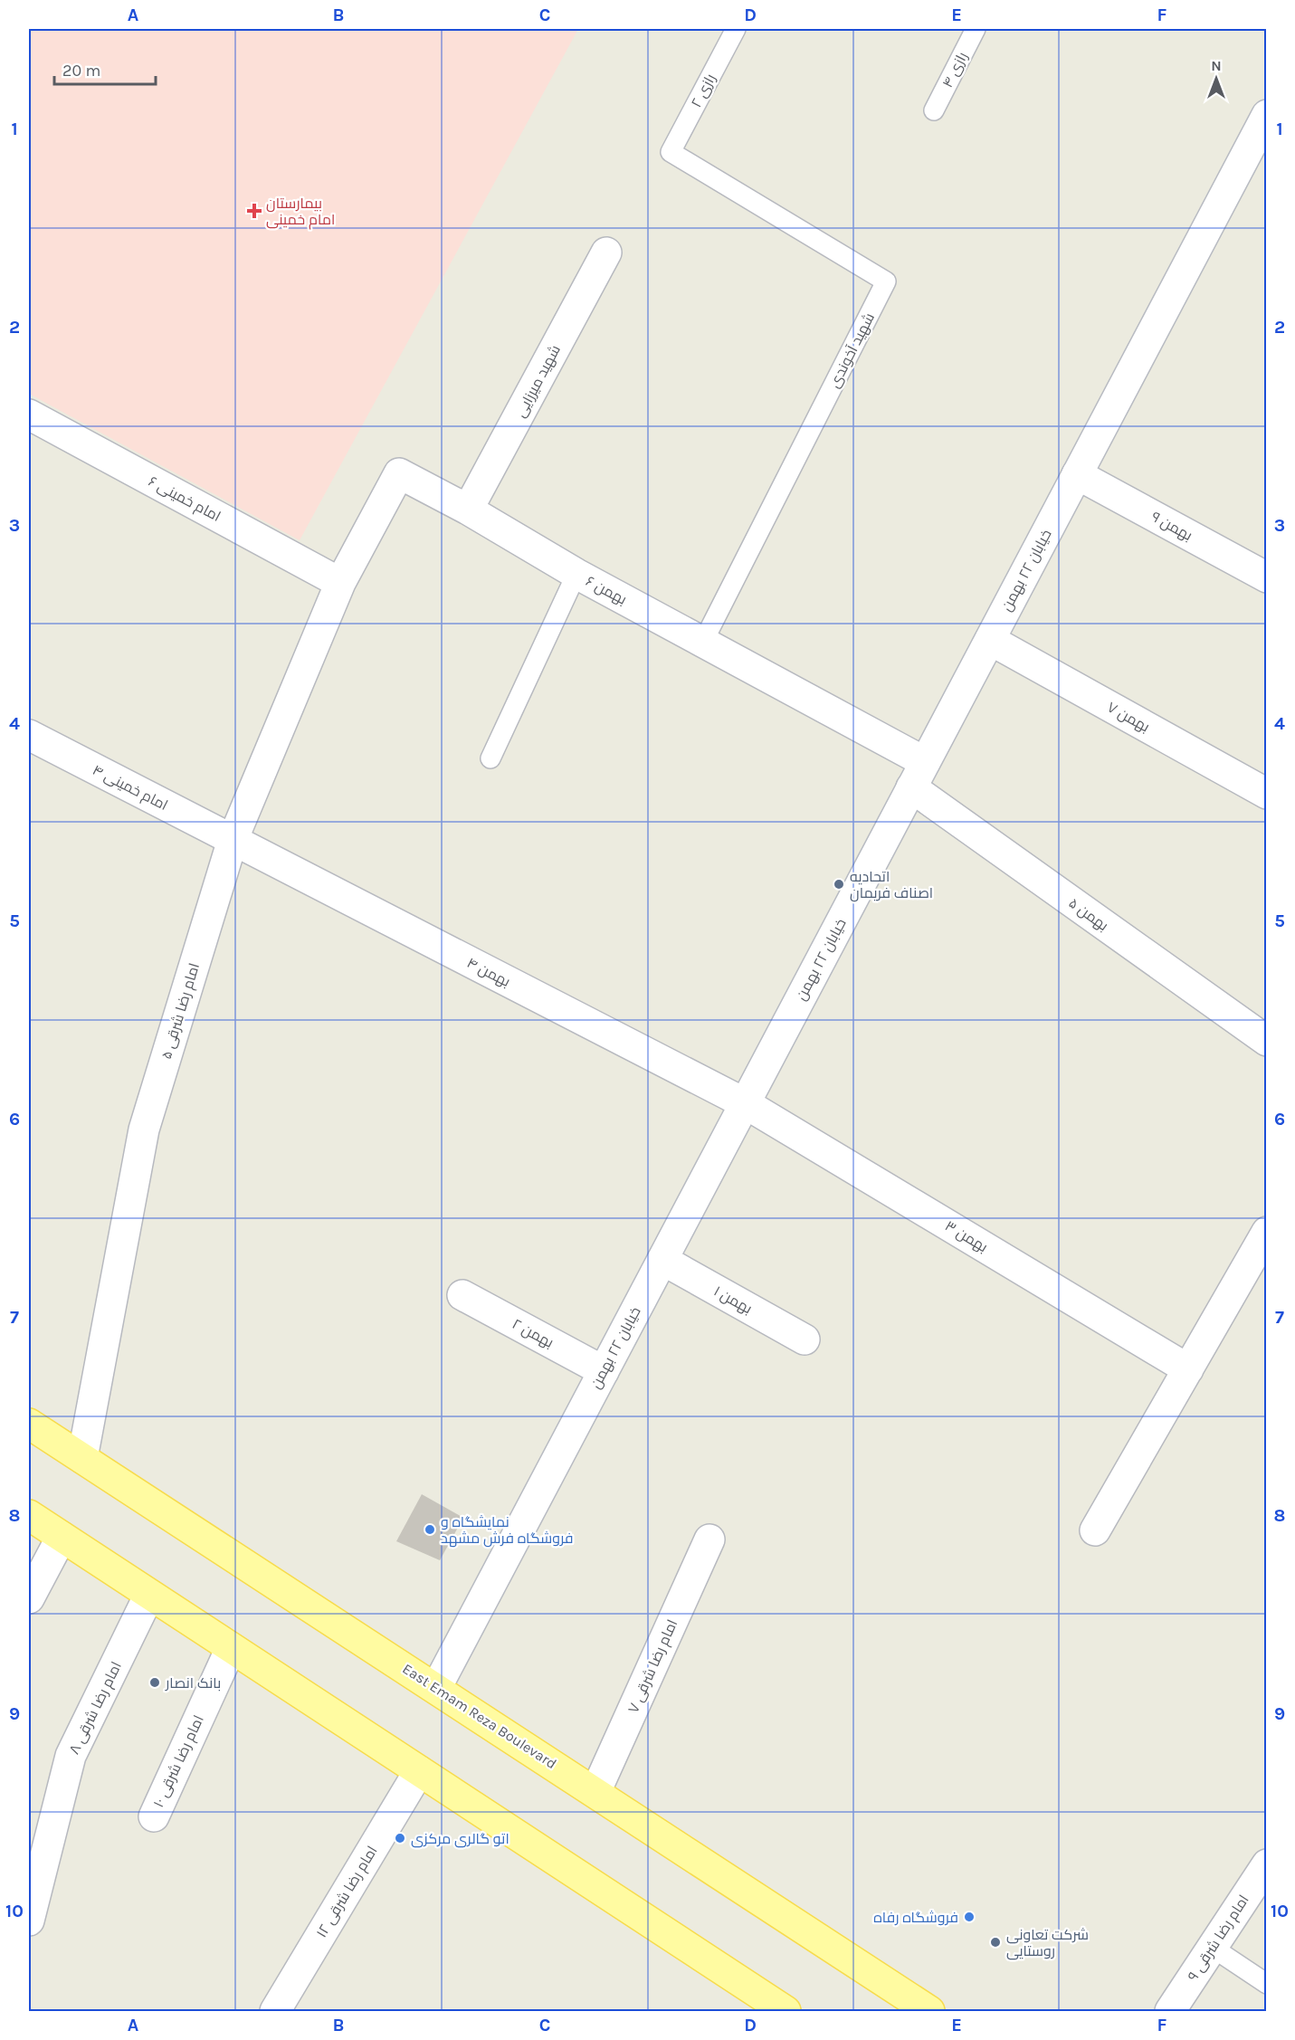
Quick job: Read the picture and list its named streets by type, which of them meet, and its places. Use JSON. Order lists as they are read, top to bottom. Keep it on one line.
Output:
{"streets":{"main road":["East Emam Reza Boulevard"],"street":["شهید میرزایی","امام خمینی ۶","بهمن ۹","خیابان ۲۲ بهمن","بهمن ۶","بهمن ۷","امام خمینی ۴","بهمن ۵","بهمن ۴","امام رضا شرقی ۵","بهمن ۳","بهمن ۱","بهمن ۲","امام رضا شرقی ۷","امام رضا شرقی ۸","امام رضا شرقی ۱۰","امام رضا شرقی ۱۲","امام رضا شرقی ۹"],"lane":["رازی ۴","رازی ۲","شهید آخوندی"]},"crossings":[["رازی ۲","شهید آخوندی"],["شهید آخوندی","بهمن ۶"],["شهید میرزایی","بهمن ۶"],["امام خمینی ۶","بهمن ۶"],["امام خمینی ۶","امام رضا شرقی ۵"],["بهمن ۹","خیابان ۲۲ بهمن"],["خیابان ۲۲ بهمن","بهمن ۶"],["خیابان ۲۲ بهمن","بهمن ۷"],["خیابان ۲۲ بهمن","بهمن ۵"],["خیابان ۲۲ بهمن","بهمن ۴"],["خیابان ۲۲ بهمن","بهمن ۳"],["خیابان ۲۲ بهمن","بهمن ۱"],["خیابان ۲۲ بهمن","بهمن ۲"],["خیابان ۲۲ بهمن","East Emam Reza Boulevard"],["بهمن ۶","بهمن ۵"],["بهمن ۶","امام رضا شرقی ۵"],["امام خمینی ۴","بهمن ۴"],["امام خمینی ۴","امام رضا شرقی ۵"],["بهمن ۴","امام رضا شرقی ۵"],["بهمن ۴","بهمن ۳"],["امام رضا شرقی ۵","East Emam Reza Boulevard"],["امام رضا شرقی ۷","East Emam Reza Boulevard"]],"places":{"health":["بیمارستان امام خمینی"],"other":["اتحادیه اصناف فریمان","نمایشگاه و فروشگاه فرش مشهد","بانک انصار","اتو گالری مرکزی","فروشگاه رفاه","شرکت تعاونی روستایی"]},"scale_bar":"20 m","north":"top","grid":{"columns":["A","B","C","D","E","F"],"rows":["1","2","3","4","5","6","7","8","9","10"]}}
